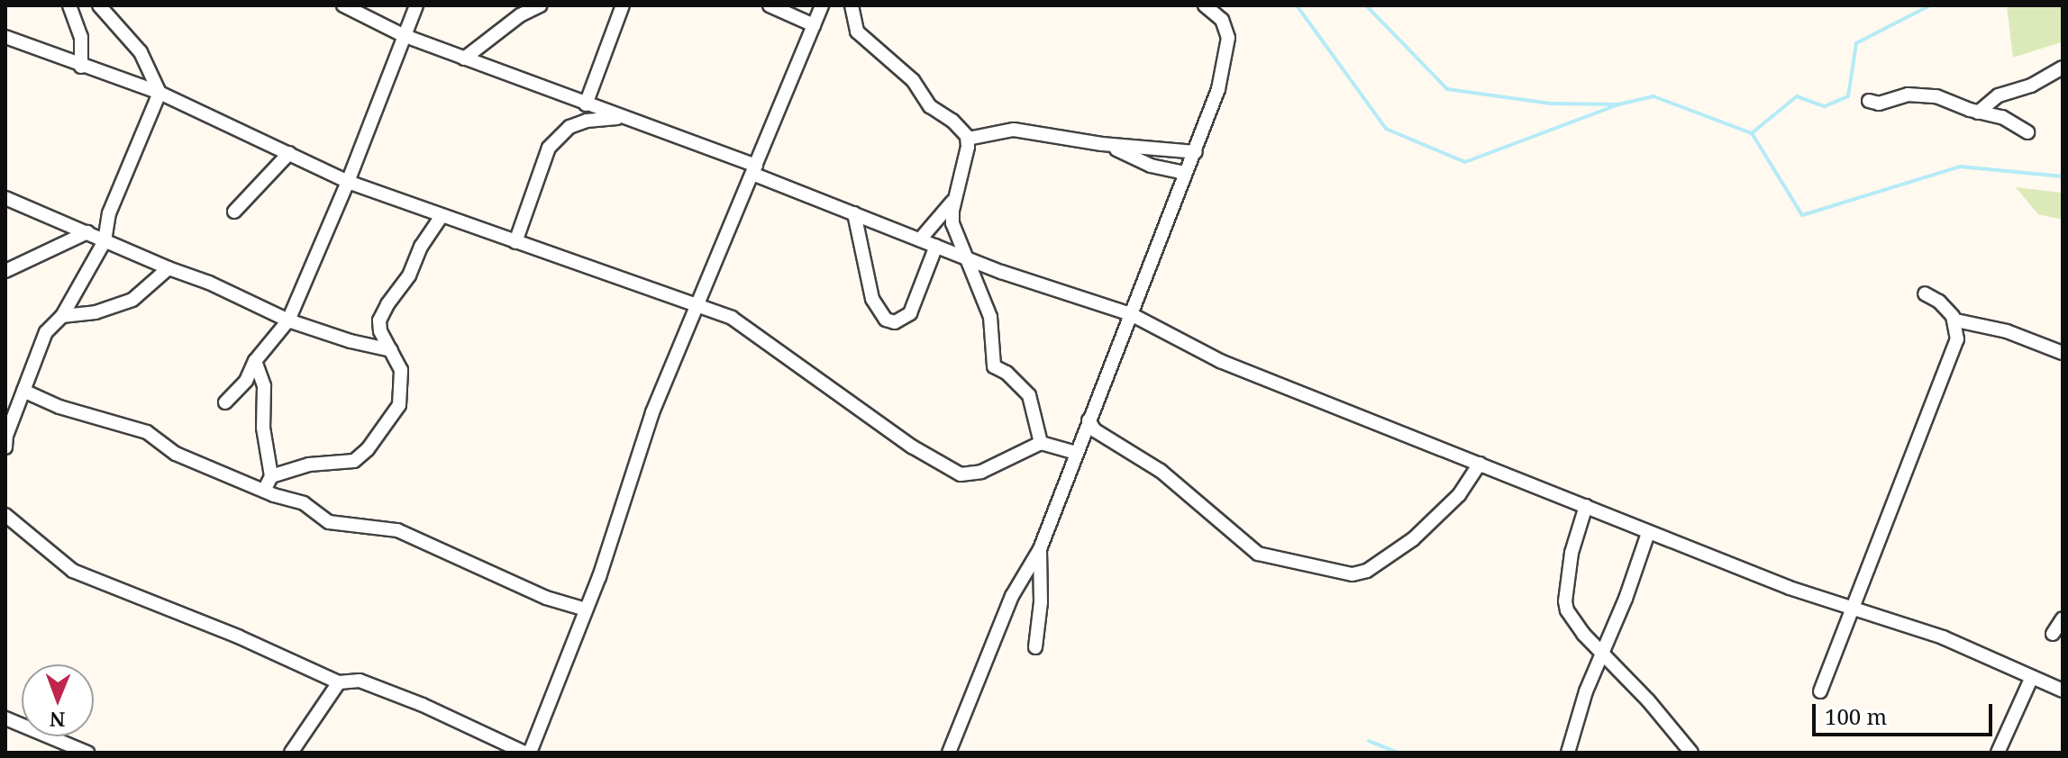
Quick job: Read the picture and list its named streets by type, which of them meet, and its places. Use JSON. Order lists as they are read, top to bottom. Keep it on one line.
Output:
{"scale_bar":"100 m","north":"bottom"}
